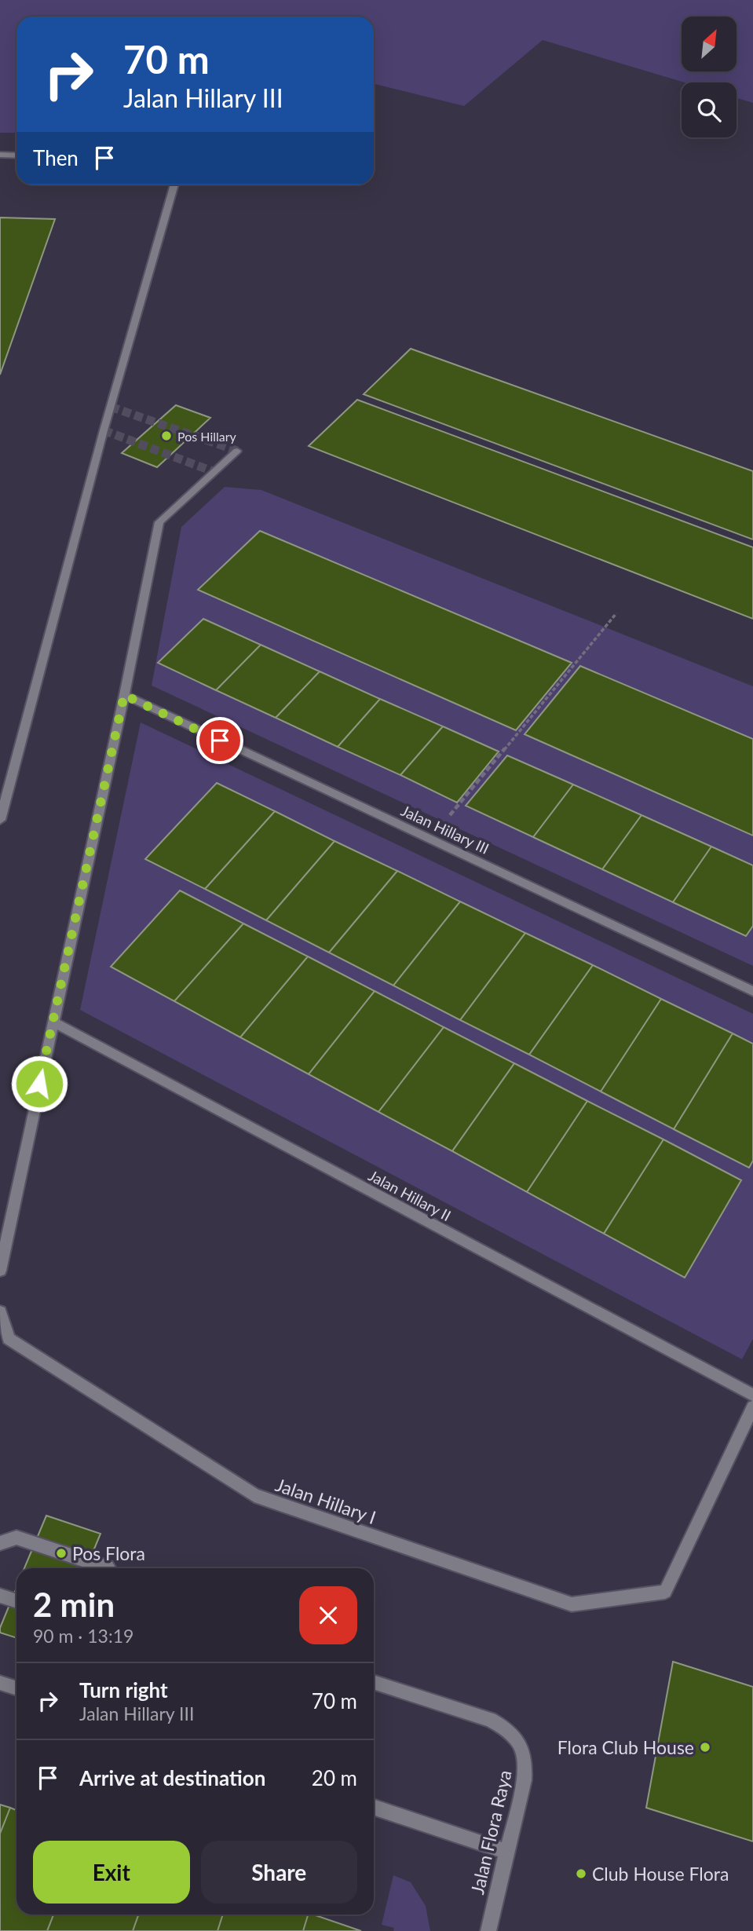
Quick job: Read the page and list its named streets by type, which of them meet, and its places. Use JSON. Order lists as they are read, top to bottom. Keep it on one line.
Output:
{"streets":{"street":["Jalan Hillary III","Jalan Hillary II","Jalan Hillary I","Jalan Flora Raya"]},"places":["Pos Hillary","Pos Flora","Flora Club House","Club House Flora"],"north":"top right","page":{"turn":["70 m","Jalan Hillary III"],"then":"Then","heading":["2 min","90 m · 13:19"],"list":[{"name":"Turn right","note":"Jalan Hillary III","value":"70 m"},{"name":"Arrive at destination","value":"20 m"}],"buttons":["Exit","Share"]}}
